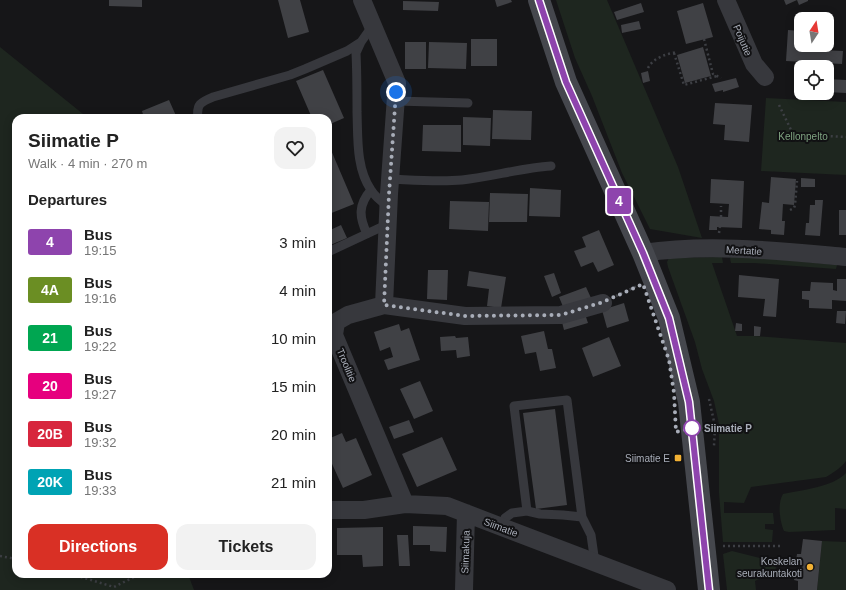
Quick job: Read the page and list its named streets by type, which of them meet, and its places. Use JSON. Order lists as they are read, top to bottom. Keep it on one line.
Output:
{"streets":{"street":["Poijutie","Mertatie","Troolitie","Siimatie","Siimakuja"]},"crossings":[["Troolitie","Siimatie"],["Siimatie","Siimakuja"]],"parks":["Kellonpelto"],"places":{"other":["Siimatie P","Koskelan seurakuntakoti"],"transit":["Siimatie E"]},"lines":["bus line 4"],"north":"top","page":{"on_map":"4","heading":[["Siimatie P","Walk · 4 min · 270 m"],"Departures"],"list":[{"mark":"4","name":"Bus","note":"19:15","value":"3 min"},{"mark":"4A","name":"Bus","note":"19:16","value":"4 min"},{"mark":"21","name":"Bus","note":"19:22","value":"10 min"},{"mark":"20","name":"Bus","note":"19:27","value":"15 min"},{"mark":"20B","name":"Bus","note":"19:32","value":"20 min"},{"mark":"20K","name":"Bus","note":"19:33","value":"21 min"}],"buttons":["Directions","Tickets"]}}
